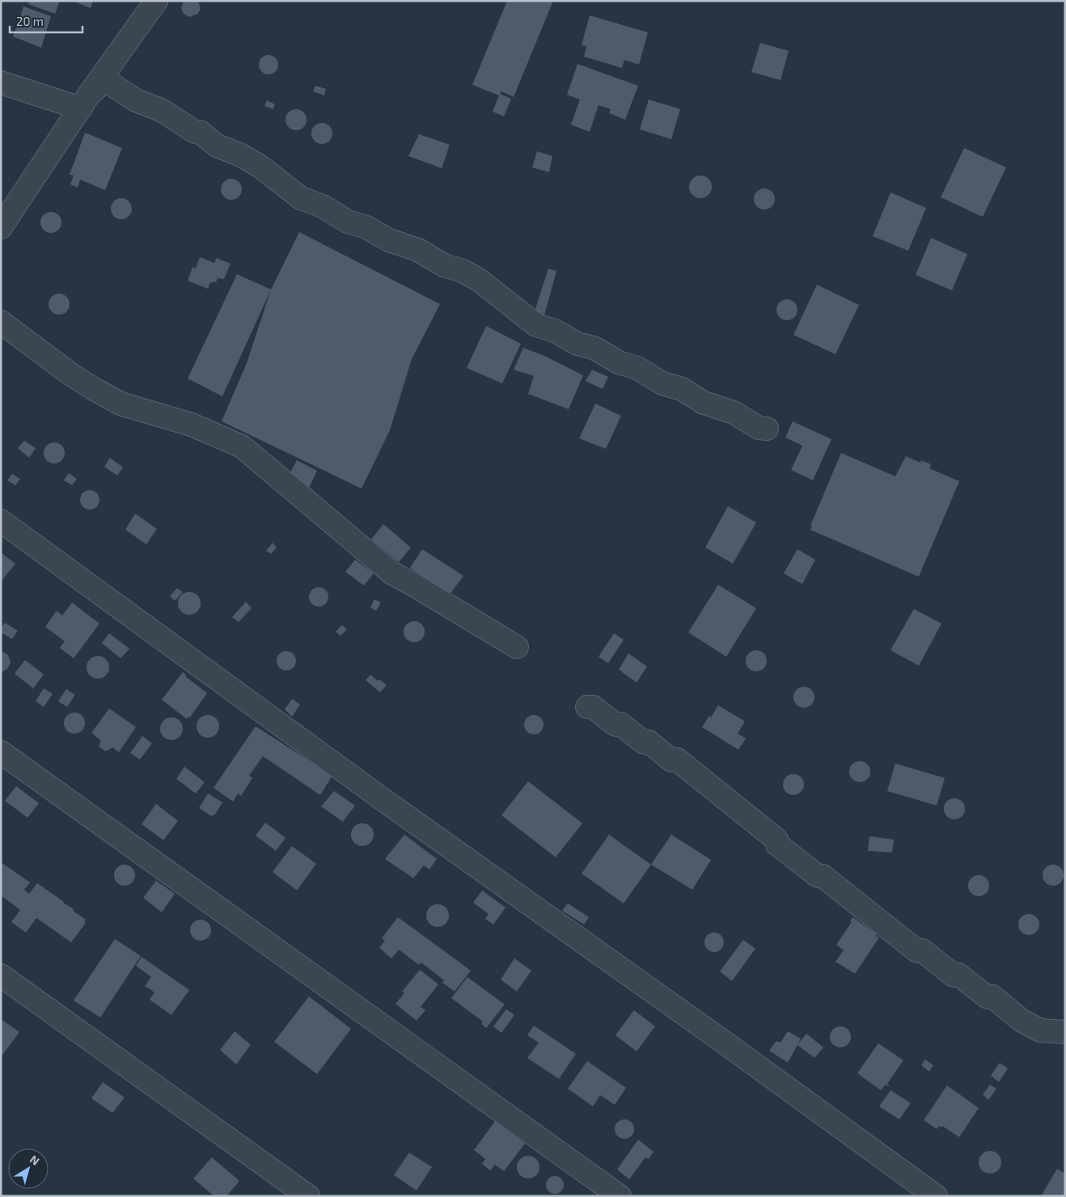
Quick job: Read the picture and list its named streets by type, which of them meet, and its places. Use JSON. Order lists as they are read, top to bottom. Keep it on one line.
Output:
{"scale_bar":"20 m","north":"top right"}
